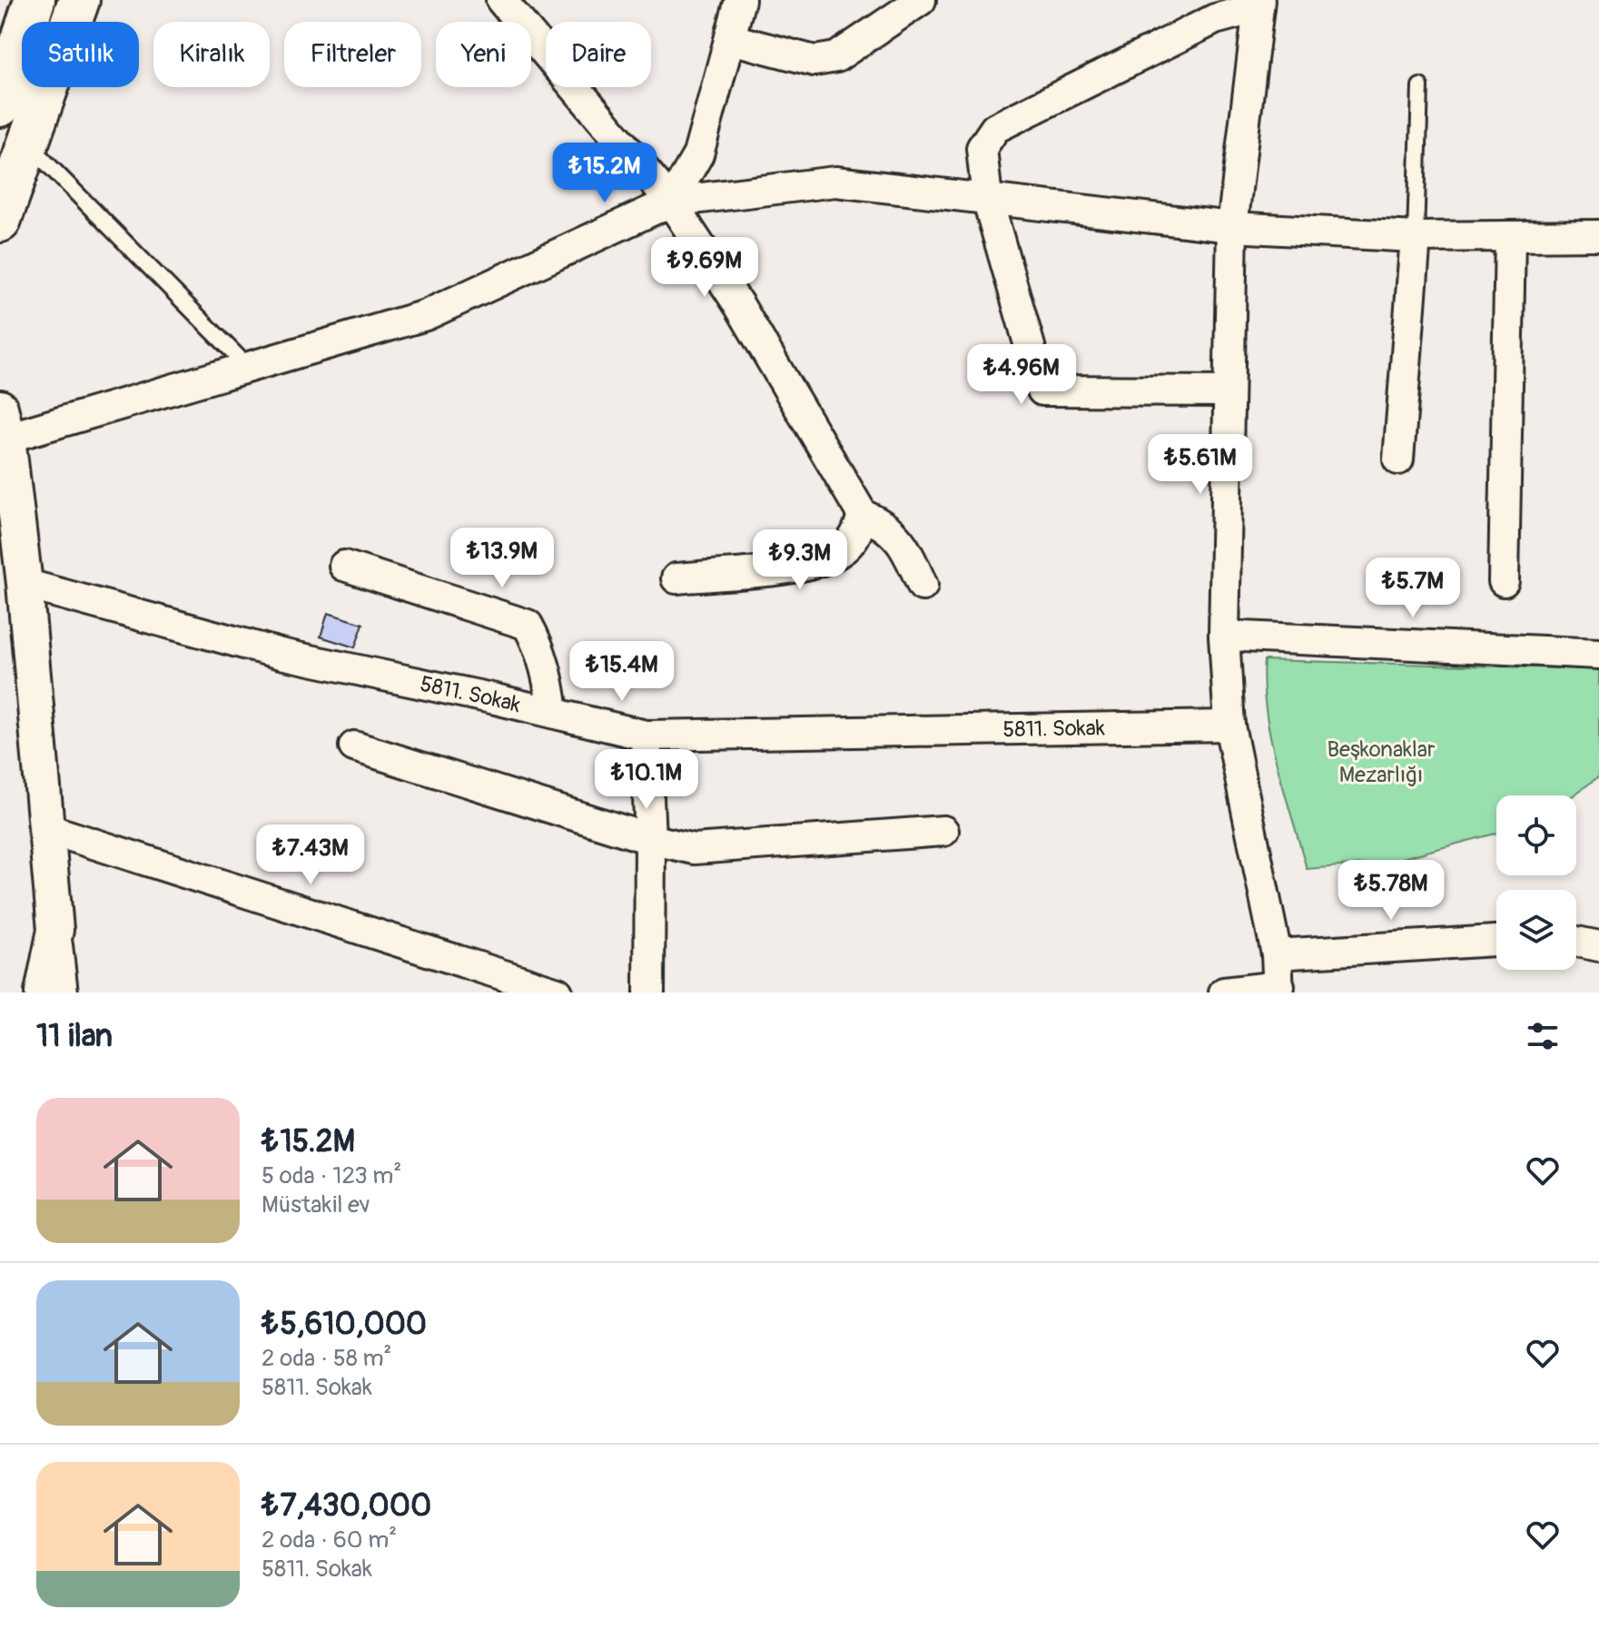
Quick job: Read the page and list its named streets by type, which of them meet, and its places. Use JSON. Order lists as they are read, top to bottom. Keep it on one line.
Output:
{"streets":{"street":["5811. Sokak"]},"parks":["Beşkonaklar Mezarlığı"],"page":{"chip":["Satılık","Kiralık","Filtreler","Yeni","Daire"],"price":["₺15.2M","₺9.69M","₺4.96M","₺5.61M","₺13.9M","₺9.3M","₺5.7M","₺15.4M","₺10.1M","₺7.43M","₺5.78M"],"heading":"11 ilan","list":[{"name":"₺15.2M","note":"5 oda · 123 m² · Müstakil ev"},{"name":"₺5,610,000","note":"2 oda · 58 m² · 5811. Sokak"},{"name":"₺7,430,000","note":"2 oda · 60 m² · 5811. Sokak"}]}}
